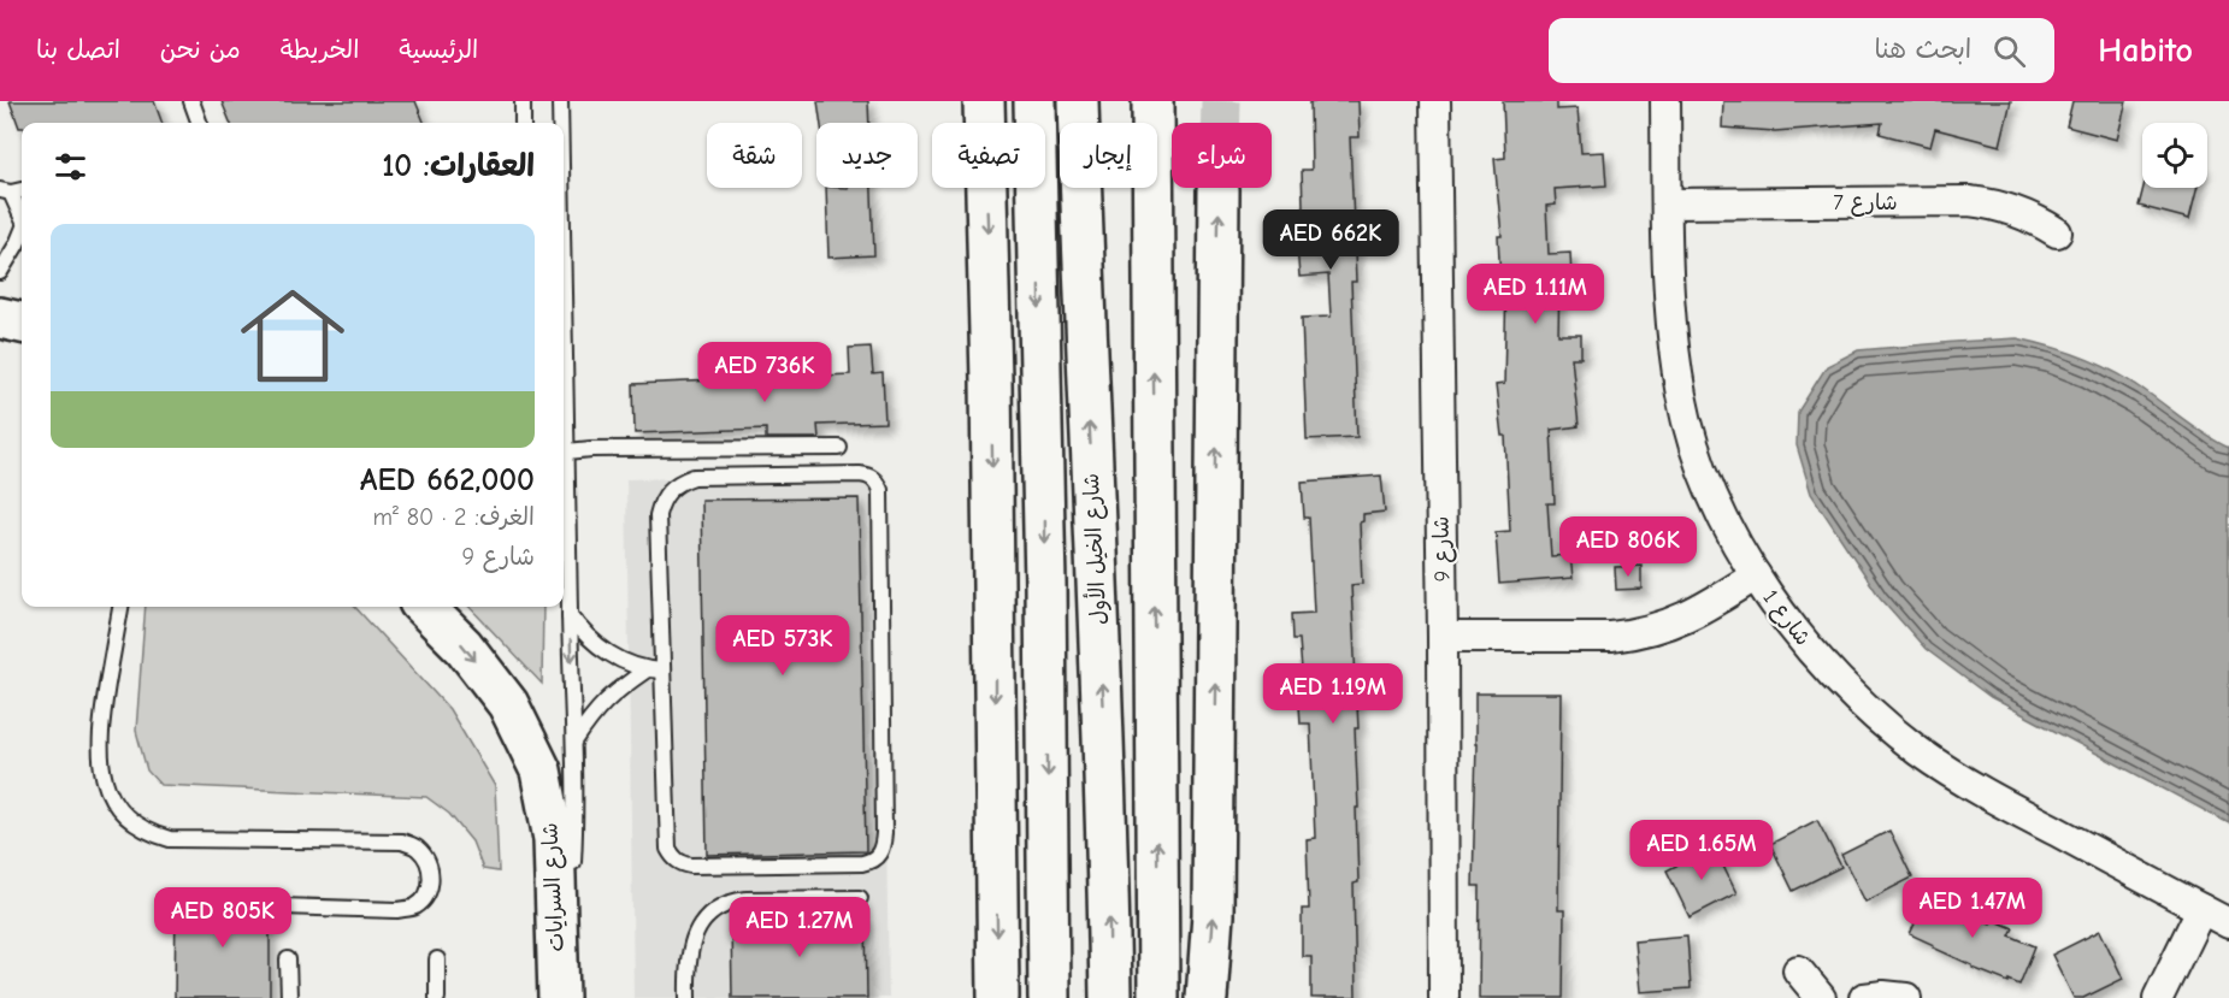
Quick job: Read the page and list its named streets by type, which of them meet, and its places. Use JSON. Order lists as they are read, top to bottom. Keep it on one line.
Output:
{"streets":{"main road":["شارع الخيل الأول","شارع السرايات"],"street":["شارع 7","شارع 9","شارع 1"]},"crossings":[["شارع 7","شارع 1"]],"one_way":["شارع السرايات"],"page":{"header":"Habito","search":"ابحث هنا","nav":["الرئيسية","الخريطة","من نحن","اتصل بنا"],"chip":["شراء","إيجار","تصفية","جديد","شقة"],"heading":"العقارات: 10","price":["AED 662K","AED 1.11M","AED 736K","AED 806K","AED 573K","AED 1.19M","AED 1.65M","AED 1.47M","AED 805K","AED 1.27M"],"list":[{"name":"AED 662,000","note":"الغرف: 2 · 80 m² · شارع 9"}]}}
